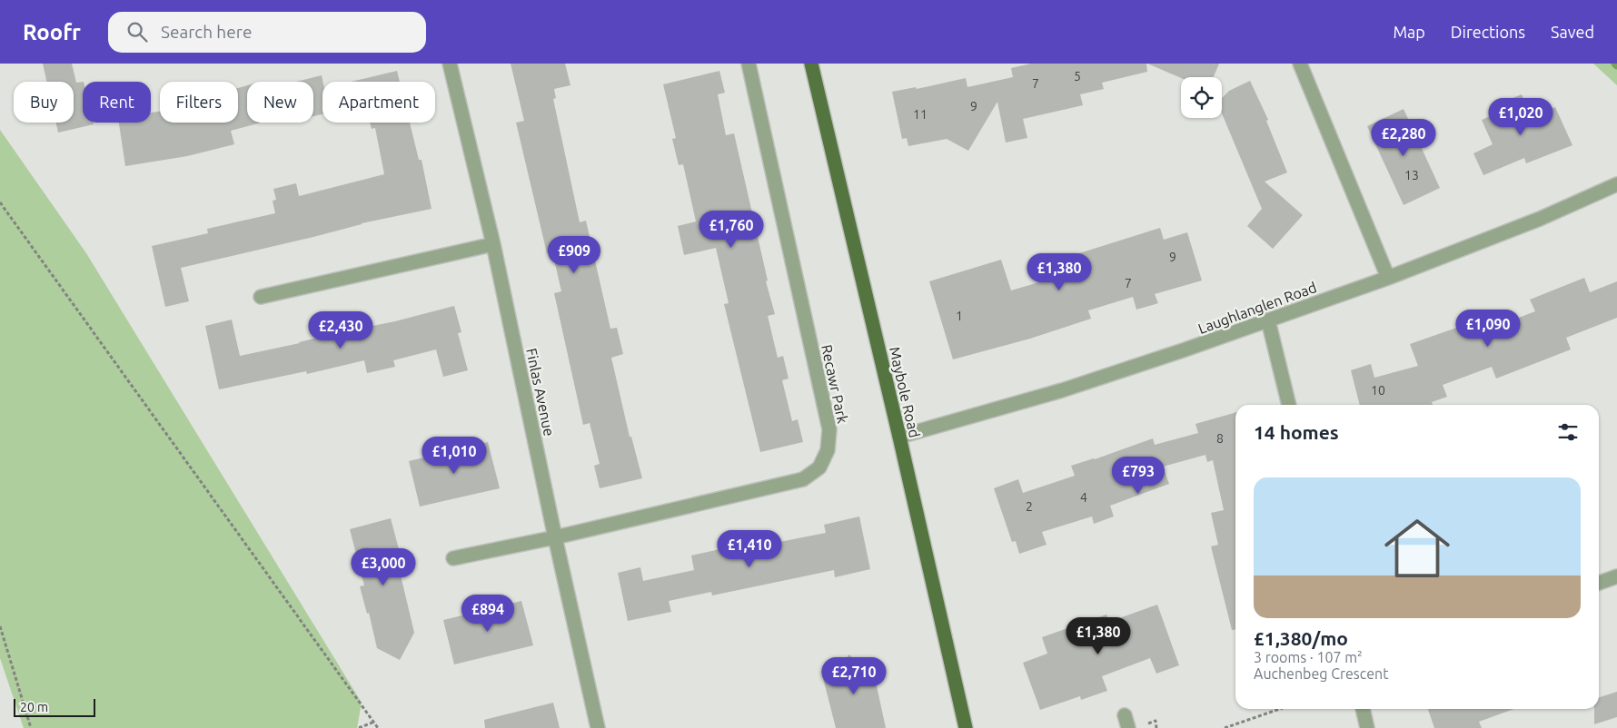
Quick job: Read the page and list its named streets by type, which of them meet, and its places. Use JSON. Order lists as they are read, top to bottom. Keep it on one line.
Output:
{"streets":{"main road":["Maybole Road"],"street":["Laughlanglen Road","Recawr Park","Finlas Avenue"]},"crossings":[["Laughlanglen Road","Maybole Road"],["Recawr Park","Finlas Avenue"]],"house_numbers":["5","7","9","11","13","9","7","1","10","8","4","2"],"scale_bar":"20 m","page":{"header":"Roofr","search":"Search here","nav":["Map","Directions","Saved"],"chip":["Buy","Rent","Filters","New","Apartment"],"price":["£1,020","£2,280","£1,760","£909","£1,380","£1,090","£2,430","£1,010","£793","£1,410","£3,000","£894","£1,380","£2,710"],"heading":"14 homes","list":[{"name":"£1,380/mo","note":"3 rooms · 107 m² · Auchenbeg Crescent"}],"scale":"20 m"}}
